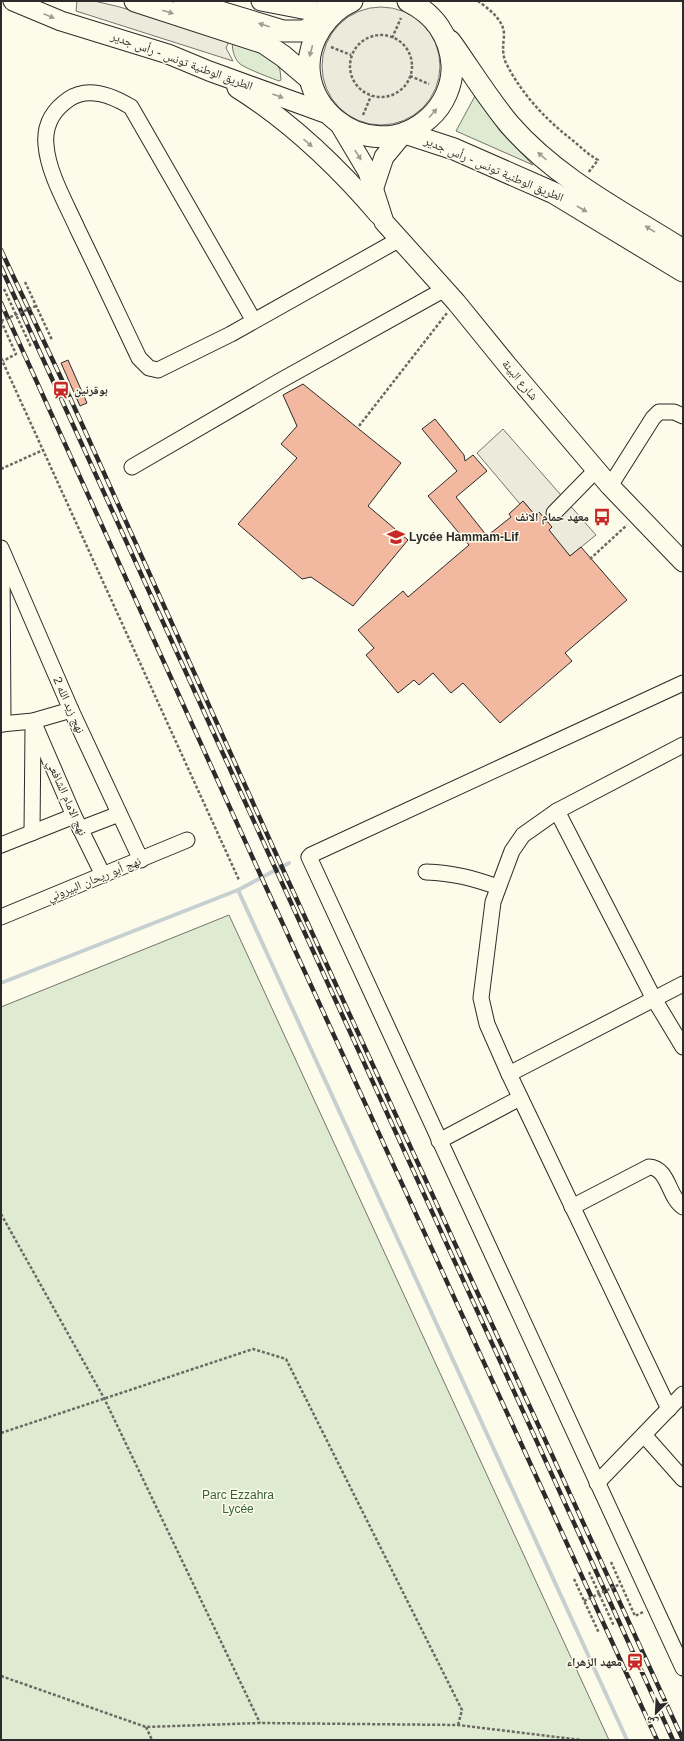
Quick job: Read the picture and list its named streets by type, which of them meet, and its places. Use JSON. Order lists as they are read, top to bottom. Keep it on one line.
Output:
{"streets":{"highway":["الطريق الوطنية تونس - رأس جدير"],"main road":["شارع البيئة"],"street":["نهج زيد الله 2","نهج الامام الشافعي","نهج أبو ريحان البيروني"]},"crossings":[["الطريق الوطنية تونس - رأس جدير","شارع البيئة"],["نهج زيد الله 2","نهج أبو ريحان البيروني"],["نهج الامام الشافعي","نهج أبو ريحان البيروني"]],"parks":["Parc Ezzahra Lycée"],"places":{"station":["بوقرنين","معهد الزهراء"],"bus stop":["معهد حمام الانف"],"school or university":["Lycée Hammam-Lif"]},"north":"bottom left"}
